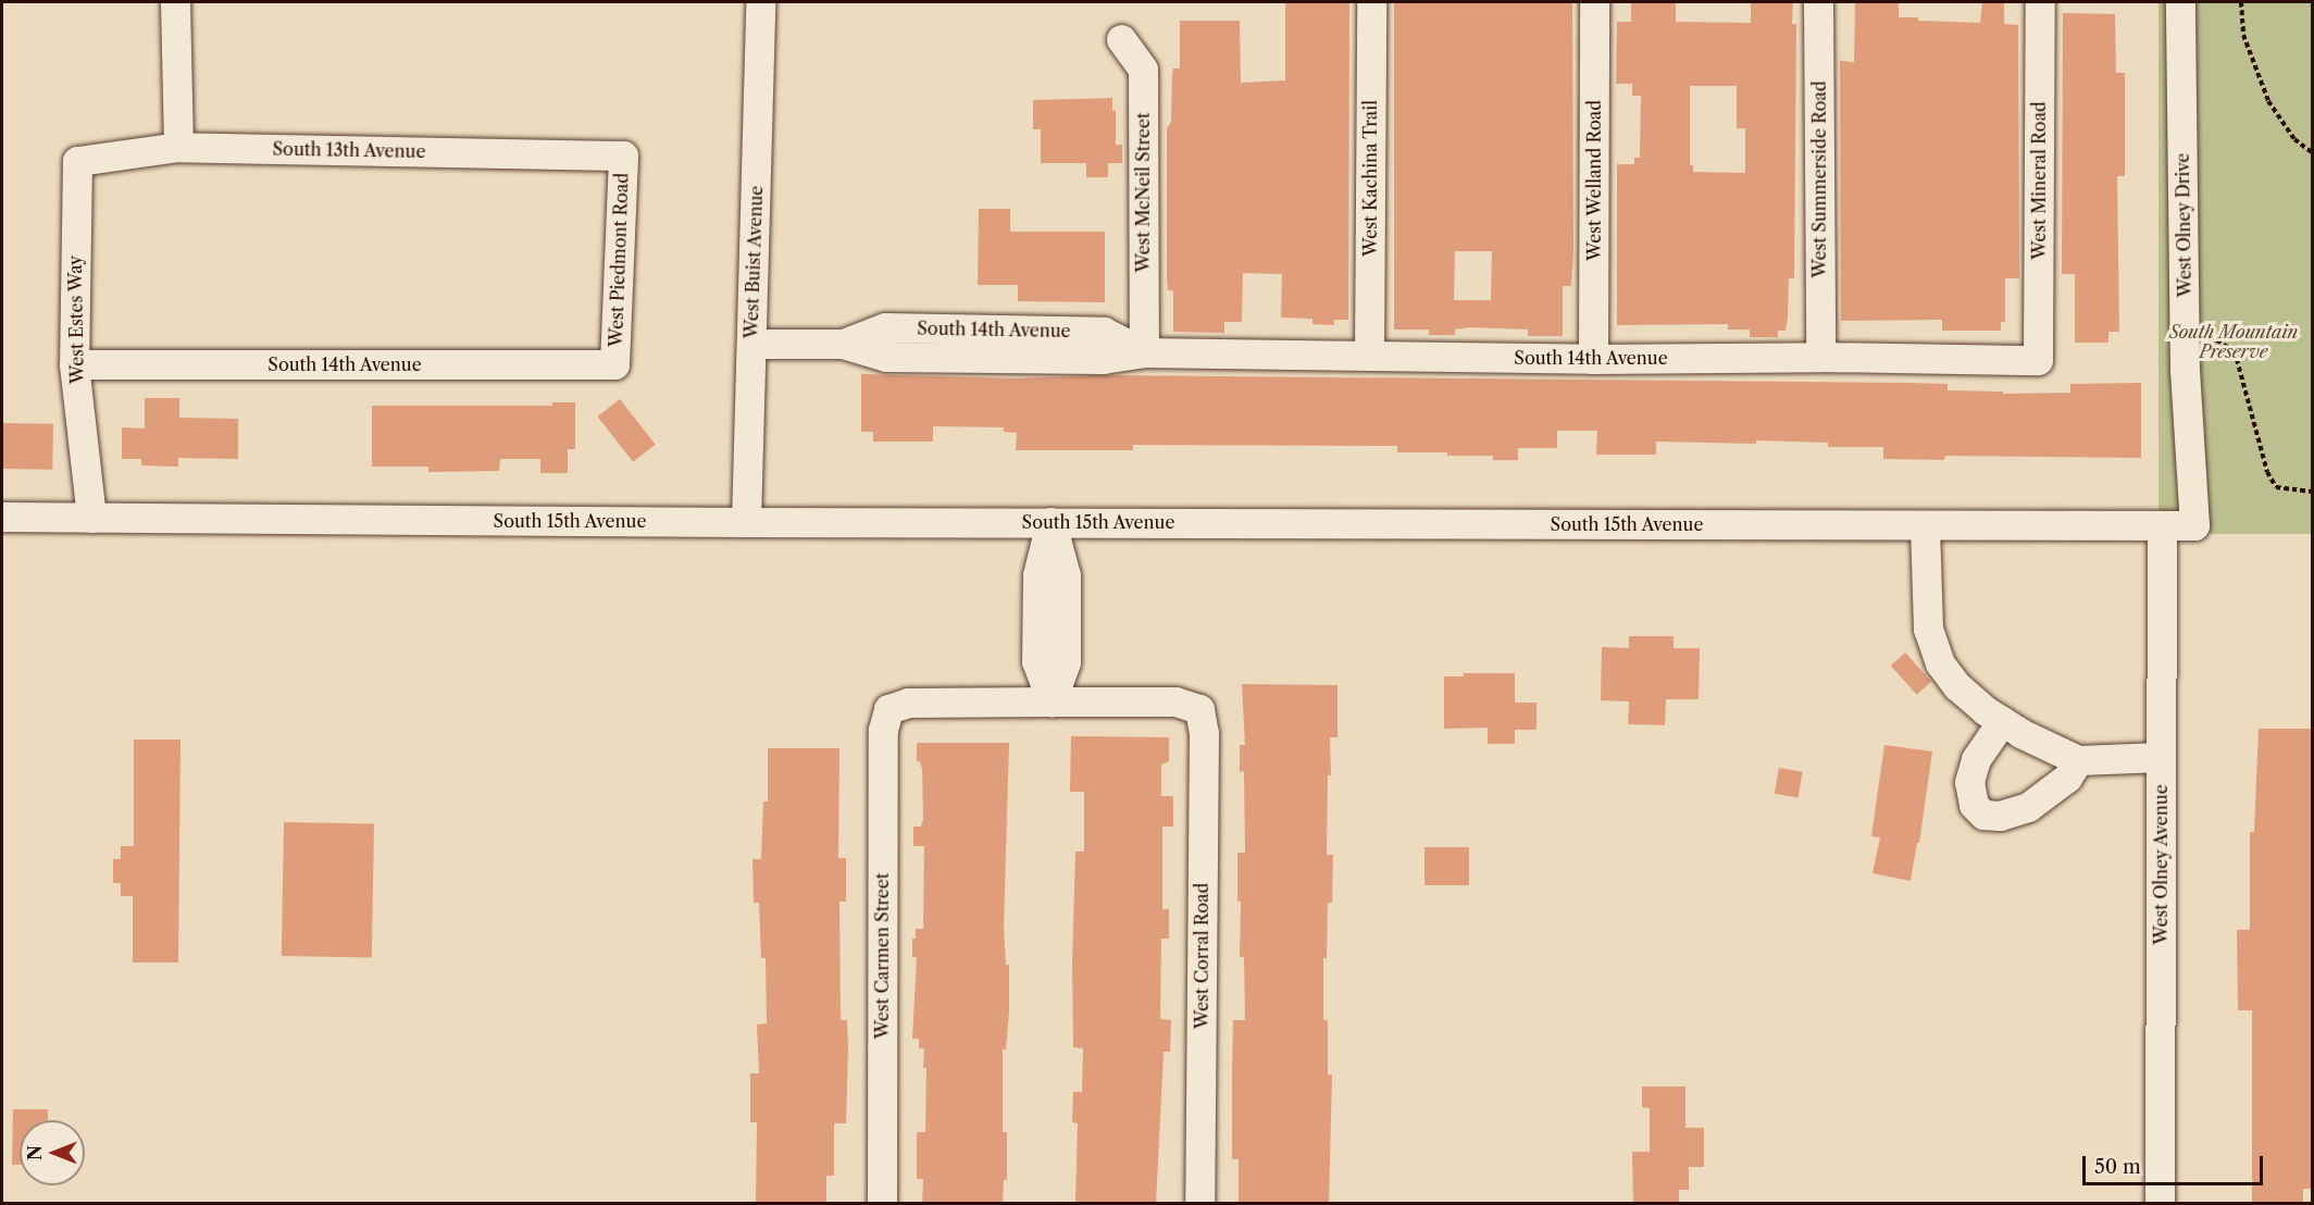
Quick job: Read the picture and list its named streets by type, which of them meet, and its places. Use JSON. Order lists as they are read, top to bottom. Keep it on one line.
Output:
{"streets":{"street":["South 13th Avenue","West Kachina Trail","West Summerside Road","West Welland Road","West Mineral Road","West McNeil Street","West Olney Drive","West Piedmont Road","West Buist Avenue","West Estes Way","South 14th Avenue","South 15th Avenue","West Olney Avenue","West Carmen Street","West Corral Road"]},"crossings":[["South 13th Avenue","West Piedmont Road"],["South 13th Avenue","West Estes Way"],["West Kachina Trail","South 14th Avenue"],["West Summerside Road","South 14th Avenue"],["West Welland Road","South 14th Avenue"],["West Mineral Road","South 14th Avenue"],["West McNeil Street","South 14th Avenue"],["West Olney Drive","South 15th Avenue"],["West Piedmont Road","South 14th Avenue"],["West Buist Avenue","South 14th Avenue"],["West Buist Avenue","South 15th Avenue"],["West Estes Way","South 14th Avenue"],["West Estes Way","South 15th Avenue"],["South 15th Avenue","West Olney Avenue"],["West Carmen Street","West Corral Road"]],"parks":["South Mountain Preserve"],"scale_bar":"50 m","north":"left"}
